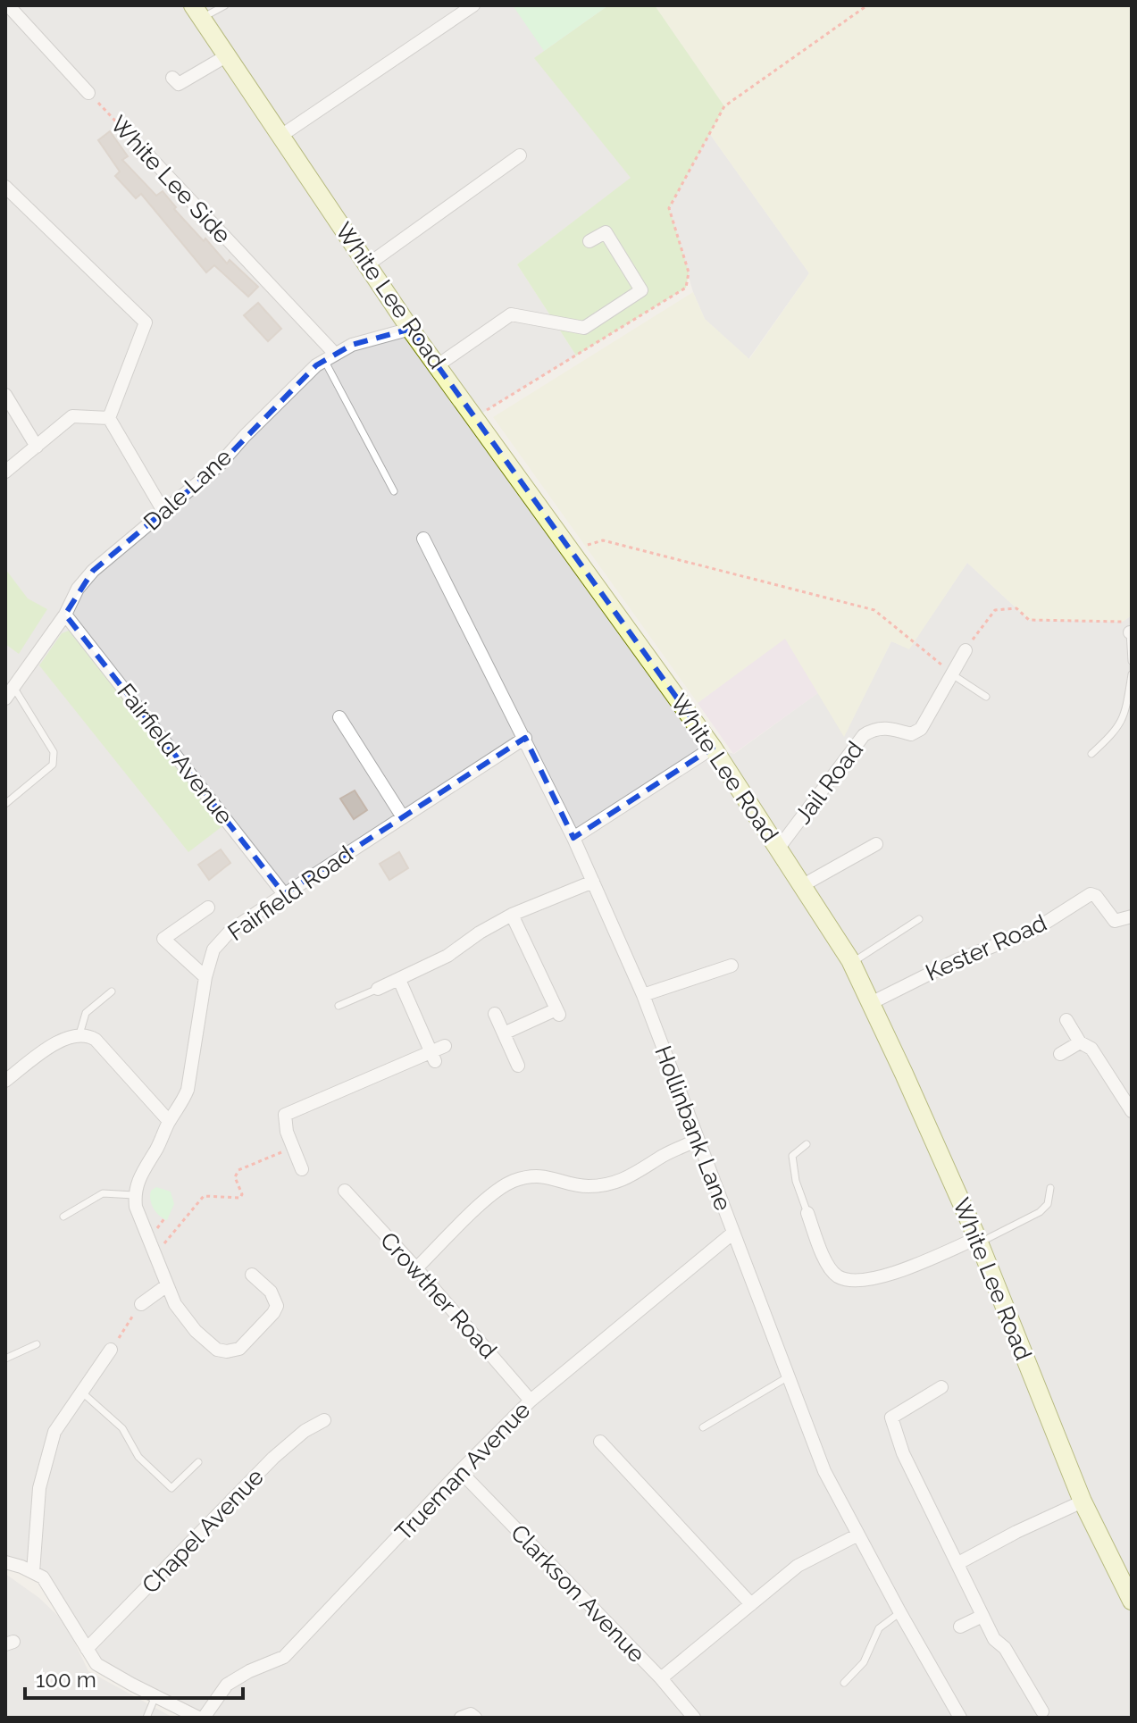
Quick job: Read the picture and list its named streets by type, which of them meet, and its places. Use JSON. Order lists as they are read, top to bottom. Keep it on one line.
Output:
{"streets":{"main road":["White Lee Road"],"street":["White Lee Side","Dale Lane","Fairfield Avenue","Jail Road","Fairfield Road","Kester Road","Hollinbank Lane","Crowther Road","Trueman Avenue","Chapel Avenue","Clarkson Avenue"]},"crossings":[["White Lee Side","Dale Lane"],["White Lee Road","Dale Lane"],["White Lee Road","Jail Road"],["White Lee Road","Kester Road"],["Dale Lane","Fairfield Avenue"],["Fairfield Avenue","Fairfield Road"],["Fairfield Road","Hollinbank Lane"],["Hollinbank Lane","Trueman Avenue"],["Crowther Road","Trueman Avenue"],["Trueman Avenue","Clarkson Avenue"]],"scale_bar":"100 m"}
